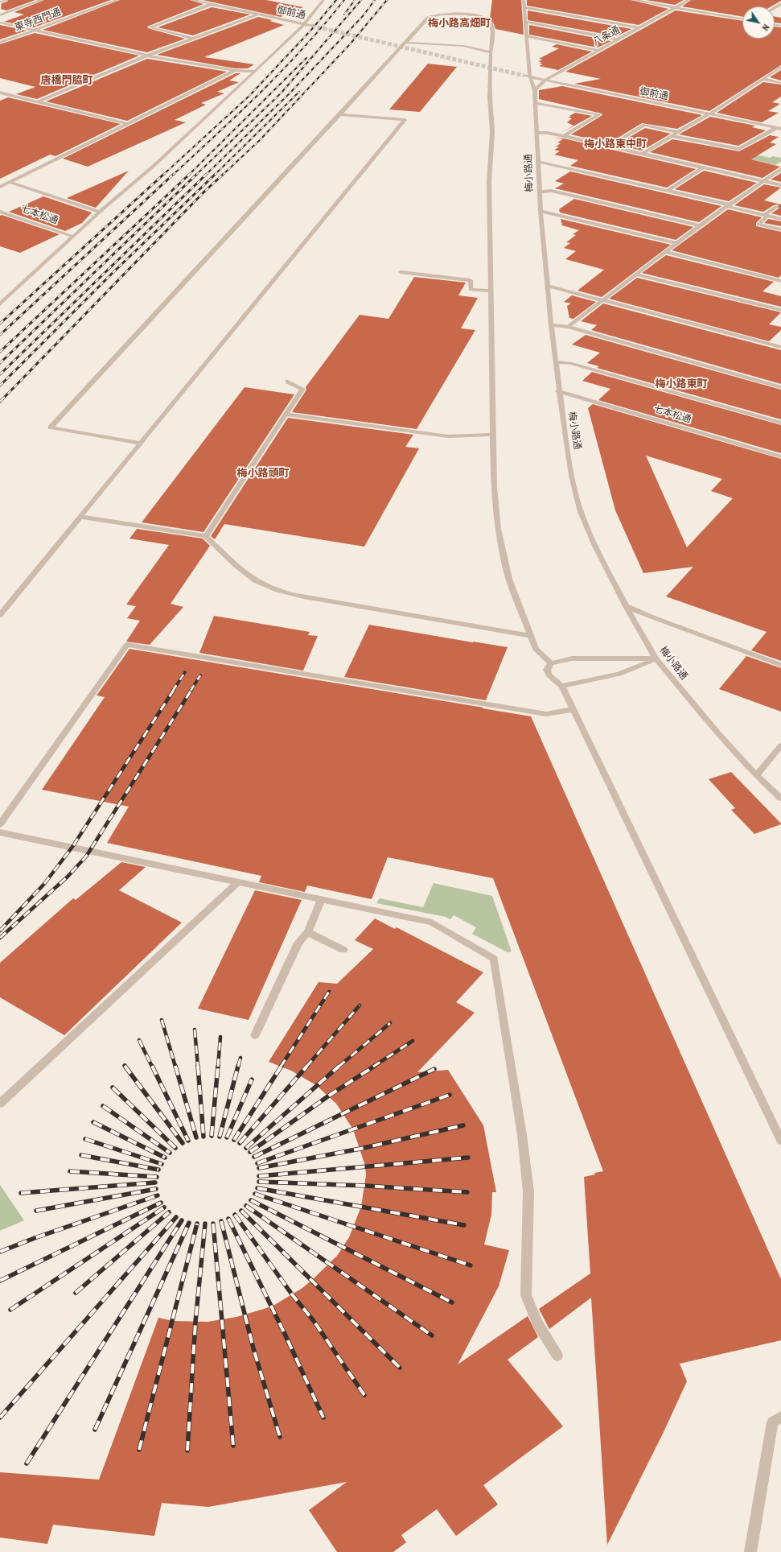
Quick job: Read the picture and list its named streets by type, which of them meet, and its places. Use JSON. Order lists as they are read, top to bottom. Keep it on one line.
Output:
{"streets":{"street":["御前通","東寺西門通","八条通","梅小路通","七本松通"]},"crossings":[["御前通","八条通"],["御前通","梅小路通"],["八条通","梅小路通"],["梅小路通","七本松通"]],"districts":["梅小路高畑町","唐橋門脇町","梅小路東中町","梅小路東町","梅小路頭町"],"north":"bottom right"}
